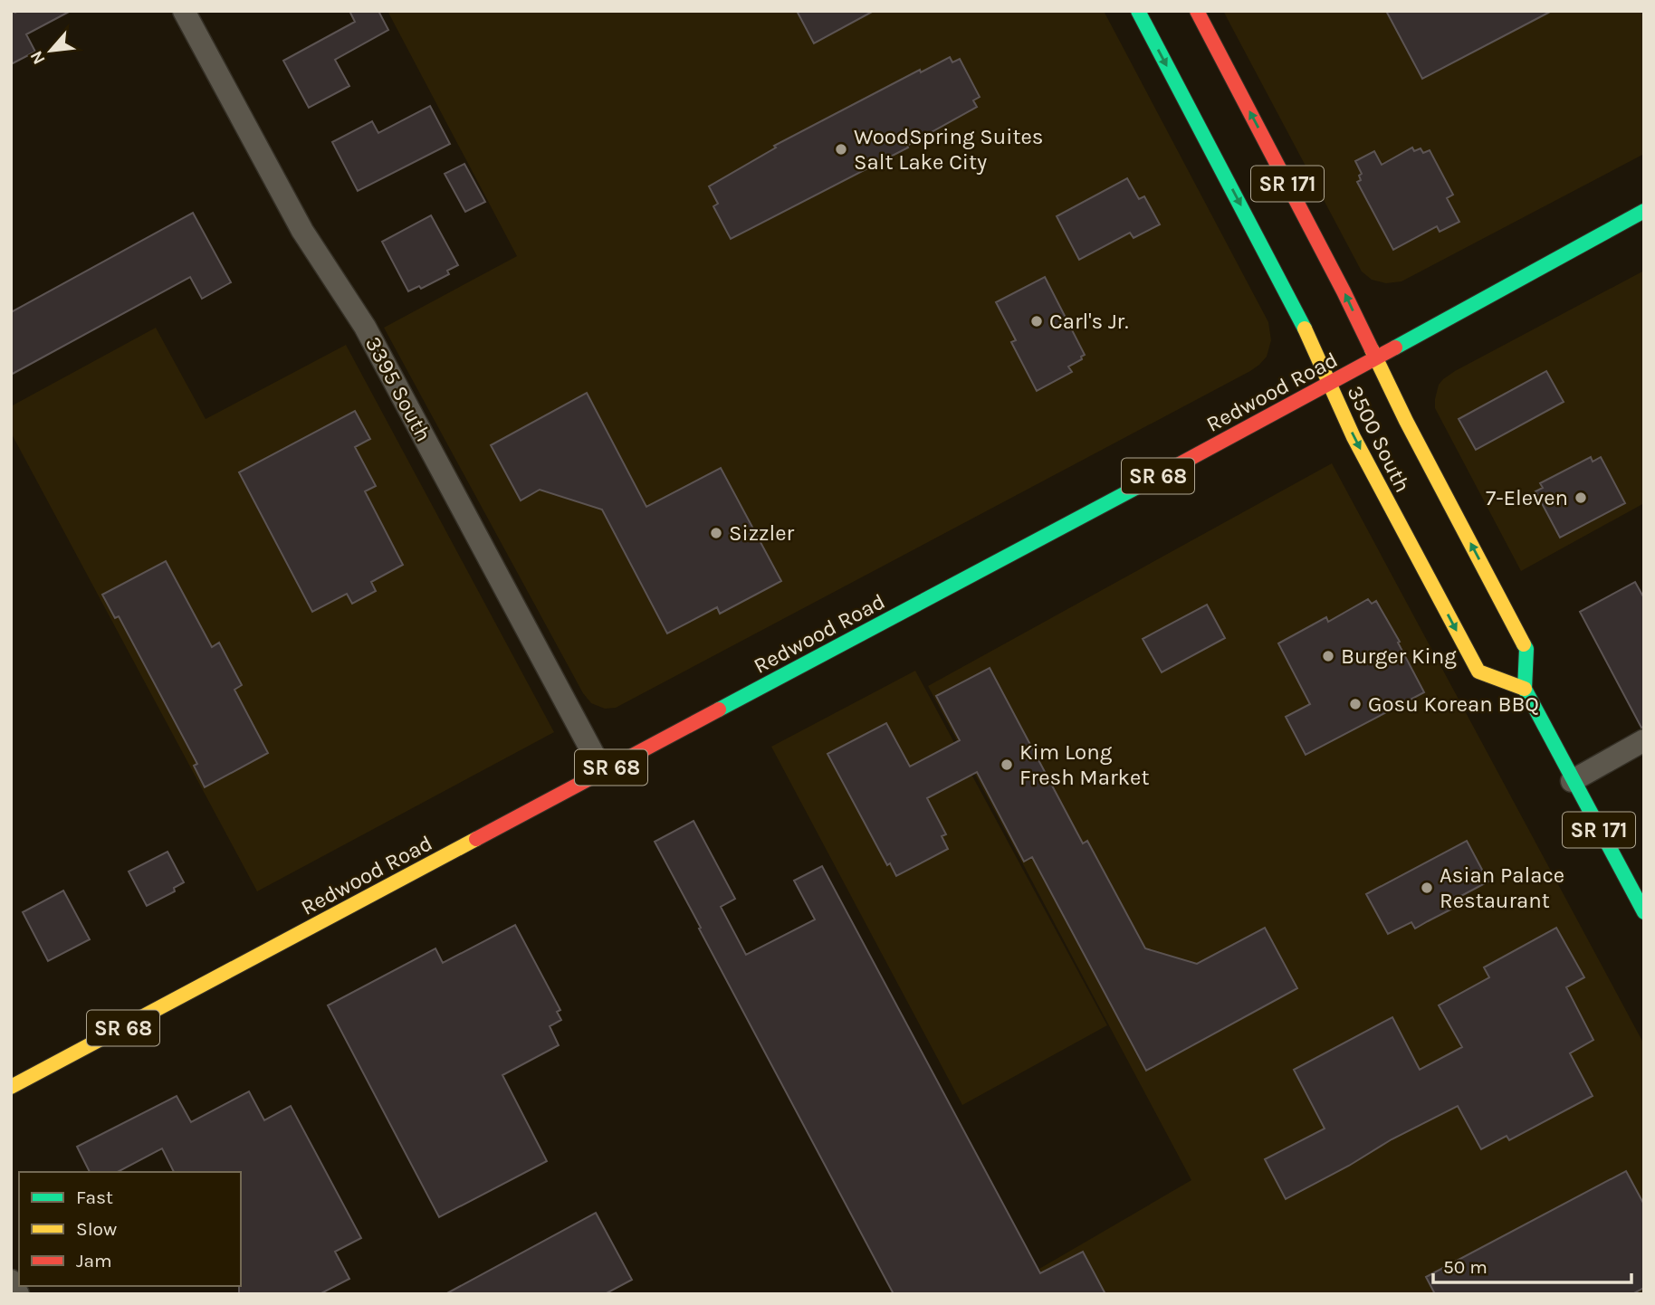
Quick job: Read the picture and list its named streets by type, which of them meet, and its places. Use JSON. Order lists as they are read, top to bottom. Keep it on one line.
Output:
{"streets":{"main road":["SR 171","Redwood Road","3500 South","SR 68"],"street":["3395 South"]},"crossings":[["3395 South","Redwood Road"],["Redwood Road","3500 South"]],"places":["WoodSpring Suites Salt Lake City","Carl's Jr.","7-Eleven","Sizzler","Burger King","Gosu Korean BBQ","Kim Long Fresh Market","Asian Palace Restaurant"],"legend":["Fast","Slow","Jam"],"scale_bar":"50 m","north":"bottom left"}
